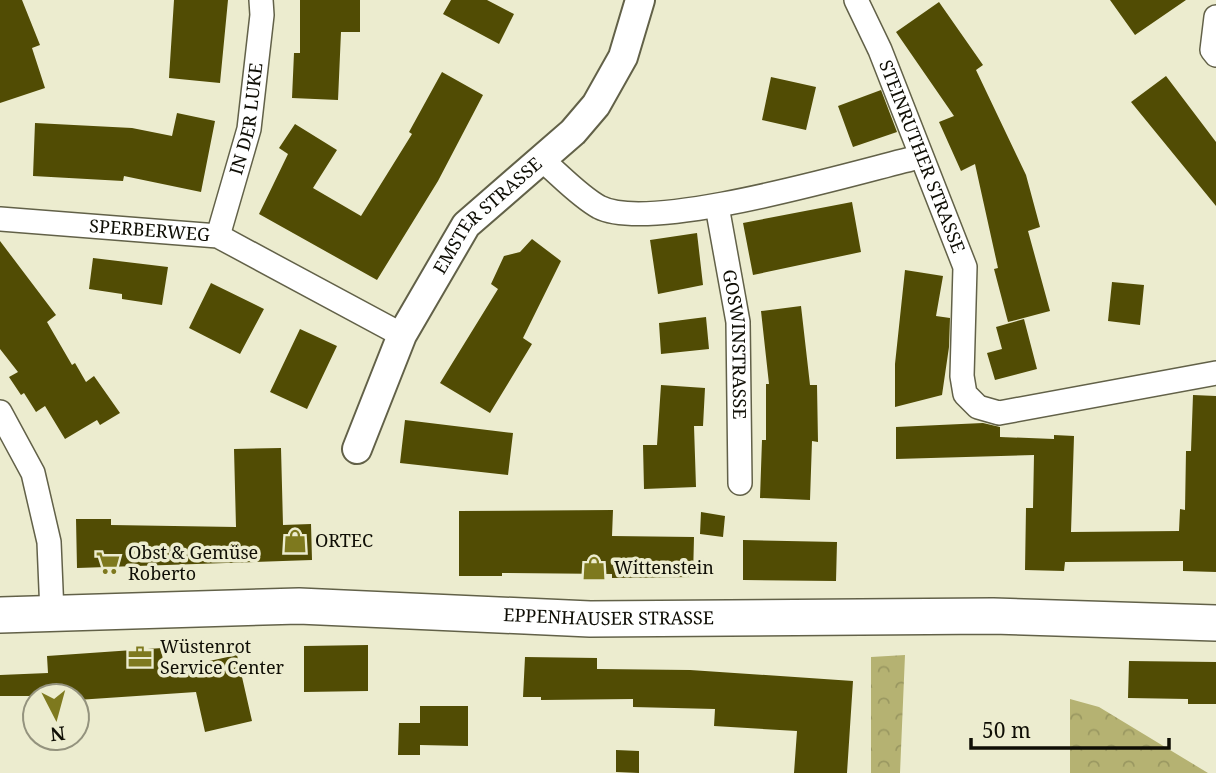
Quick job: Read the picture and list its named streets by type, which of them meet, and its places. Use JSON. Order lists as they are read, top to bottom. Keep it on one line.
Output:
{"streets":{"main road":["EPPENHAUSER STRASSE"],"street":["IN DER LUKE","STEINRUTHER STRASSE","EMSTER STRASSE","SPERBERWEG","GOSWINSTRASSE"]},"crossings":[["IN DER LUKE","SPERBERWEG"],["EMSTER STRASSE","SPERBERWEG"]],"places":{"shop":["ORTEC","Wittenstein"],"supermarket":["Obst & Gemüse Roberto"],"office":["Wüstenrot Service Center"]},"scale_bar":"50 m","north":"bottom"}
